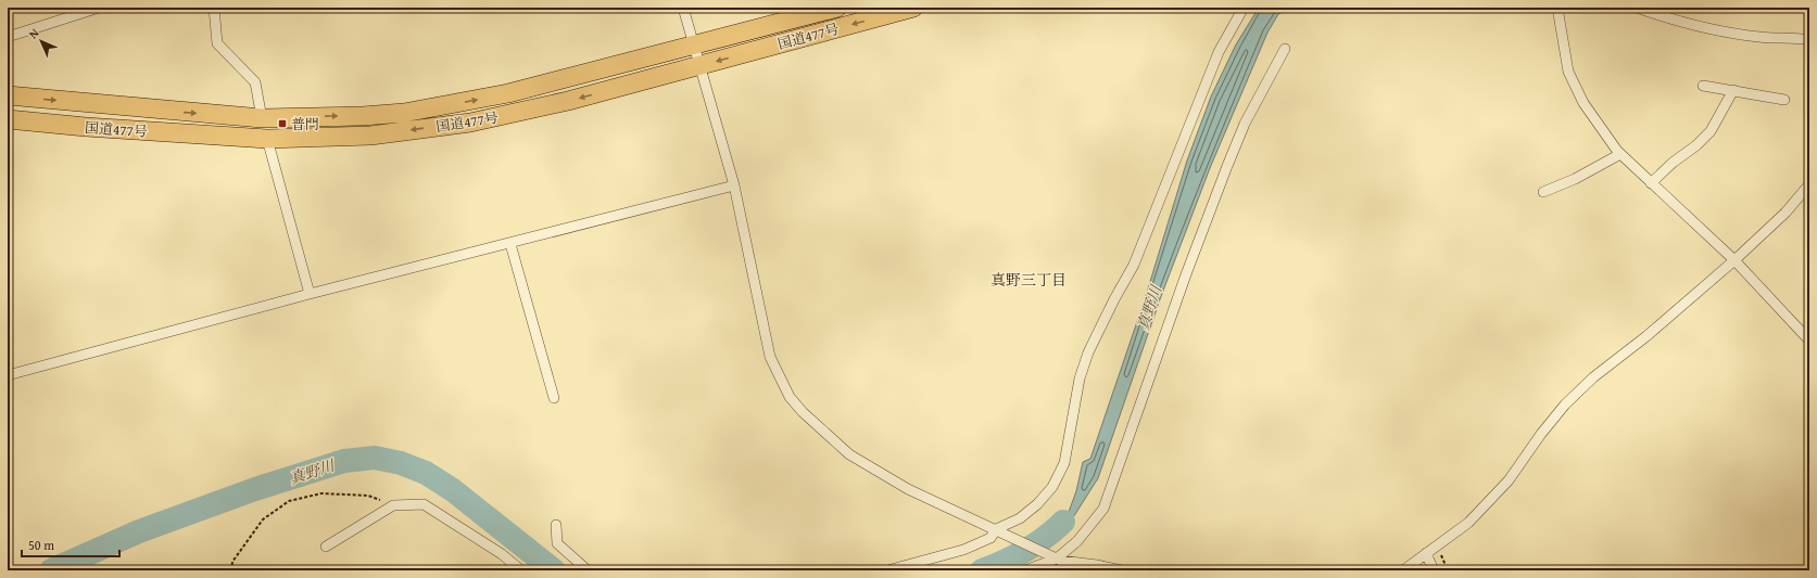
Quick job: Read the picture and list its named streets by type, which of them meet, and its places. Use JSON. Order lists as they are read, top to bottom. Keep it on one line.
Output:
{"streets":{"highway":["国道477号"]},"districts":["真野三丁目"],"water":["真野川"],"places":{"transit":["普門"]},"scale_bar":"50 m","north":"top left"}
